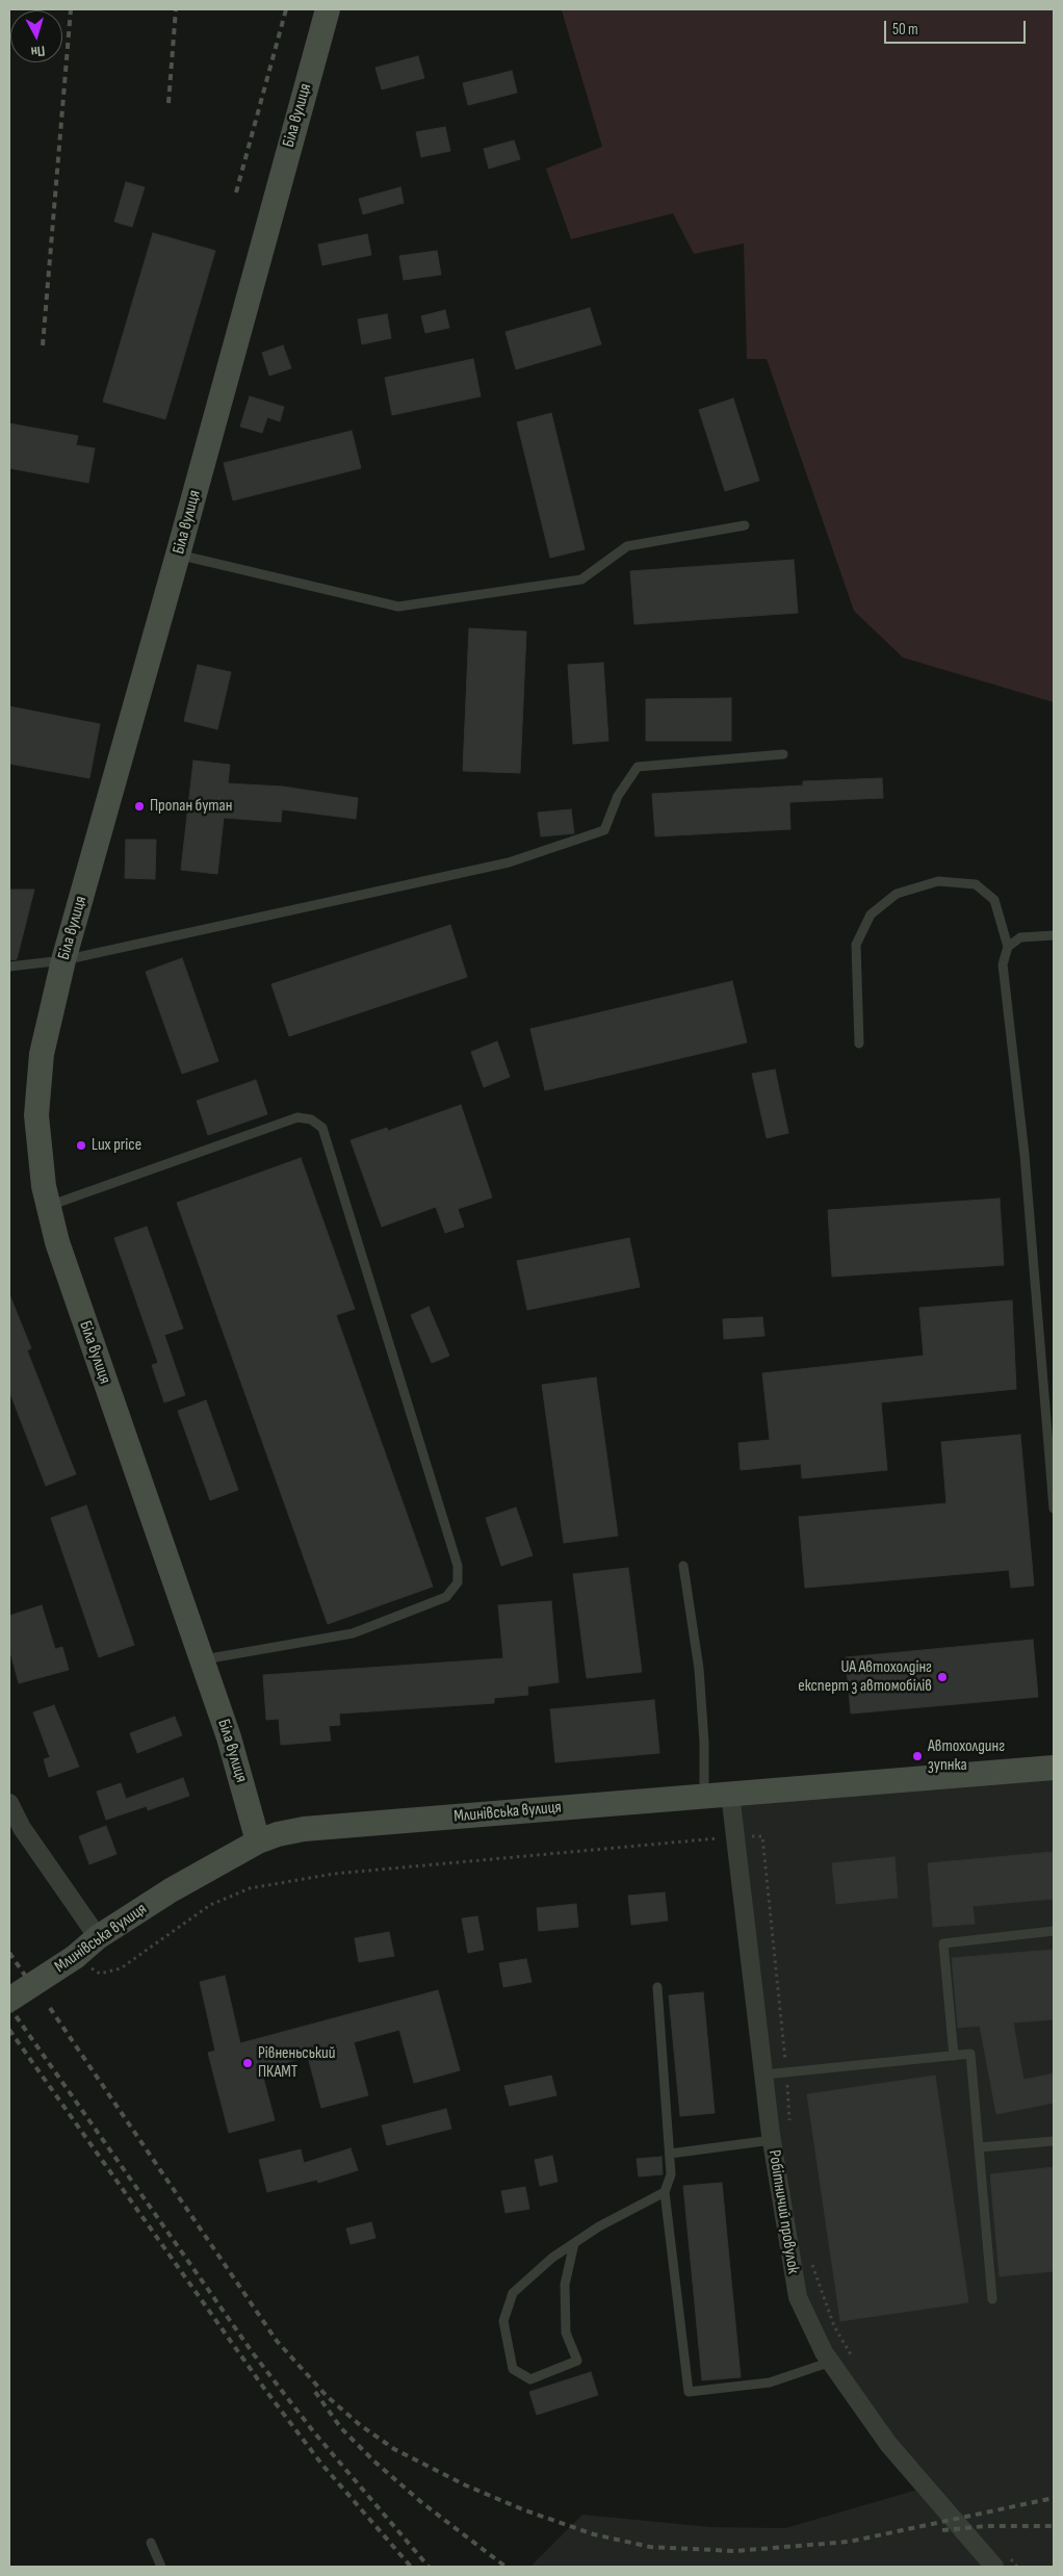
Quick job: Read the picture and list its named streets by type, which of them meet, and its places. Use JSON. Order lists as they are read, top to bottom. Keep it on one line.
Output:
{"streets":{"street":["Біла вулиця","Млинівська вулиця","Робітничий провулок"]},"crossings":[["Біла вулиця","Млинівська вулиця"],["Млинівська вулиця","Робітничий провулок"]],"places":["Пропан бутан","Lux price","UA Автохолдінг експерт з автомобілів","Автохолдинг зупнка","Рівненьський ПКАМТ"],"scale_bar":"50 m","north":"bottom"}
